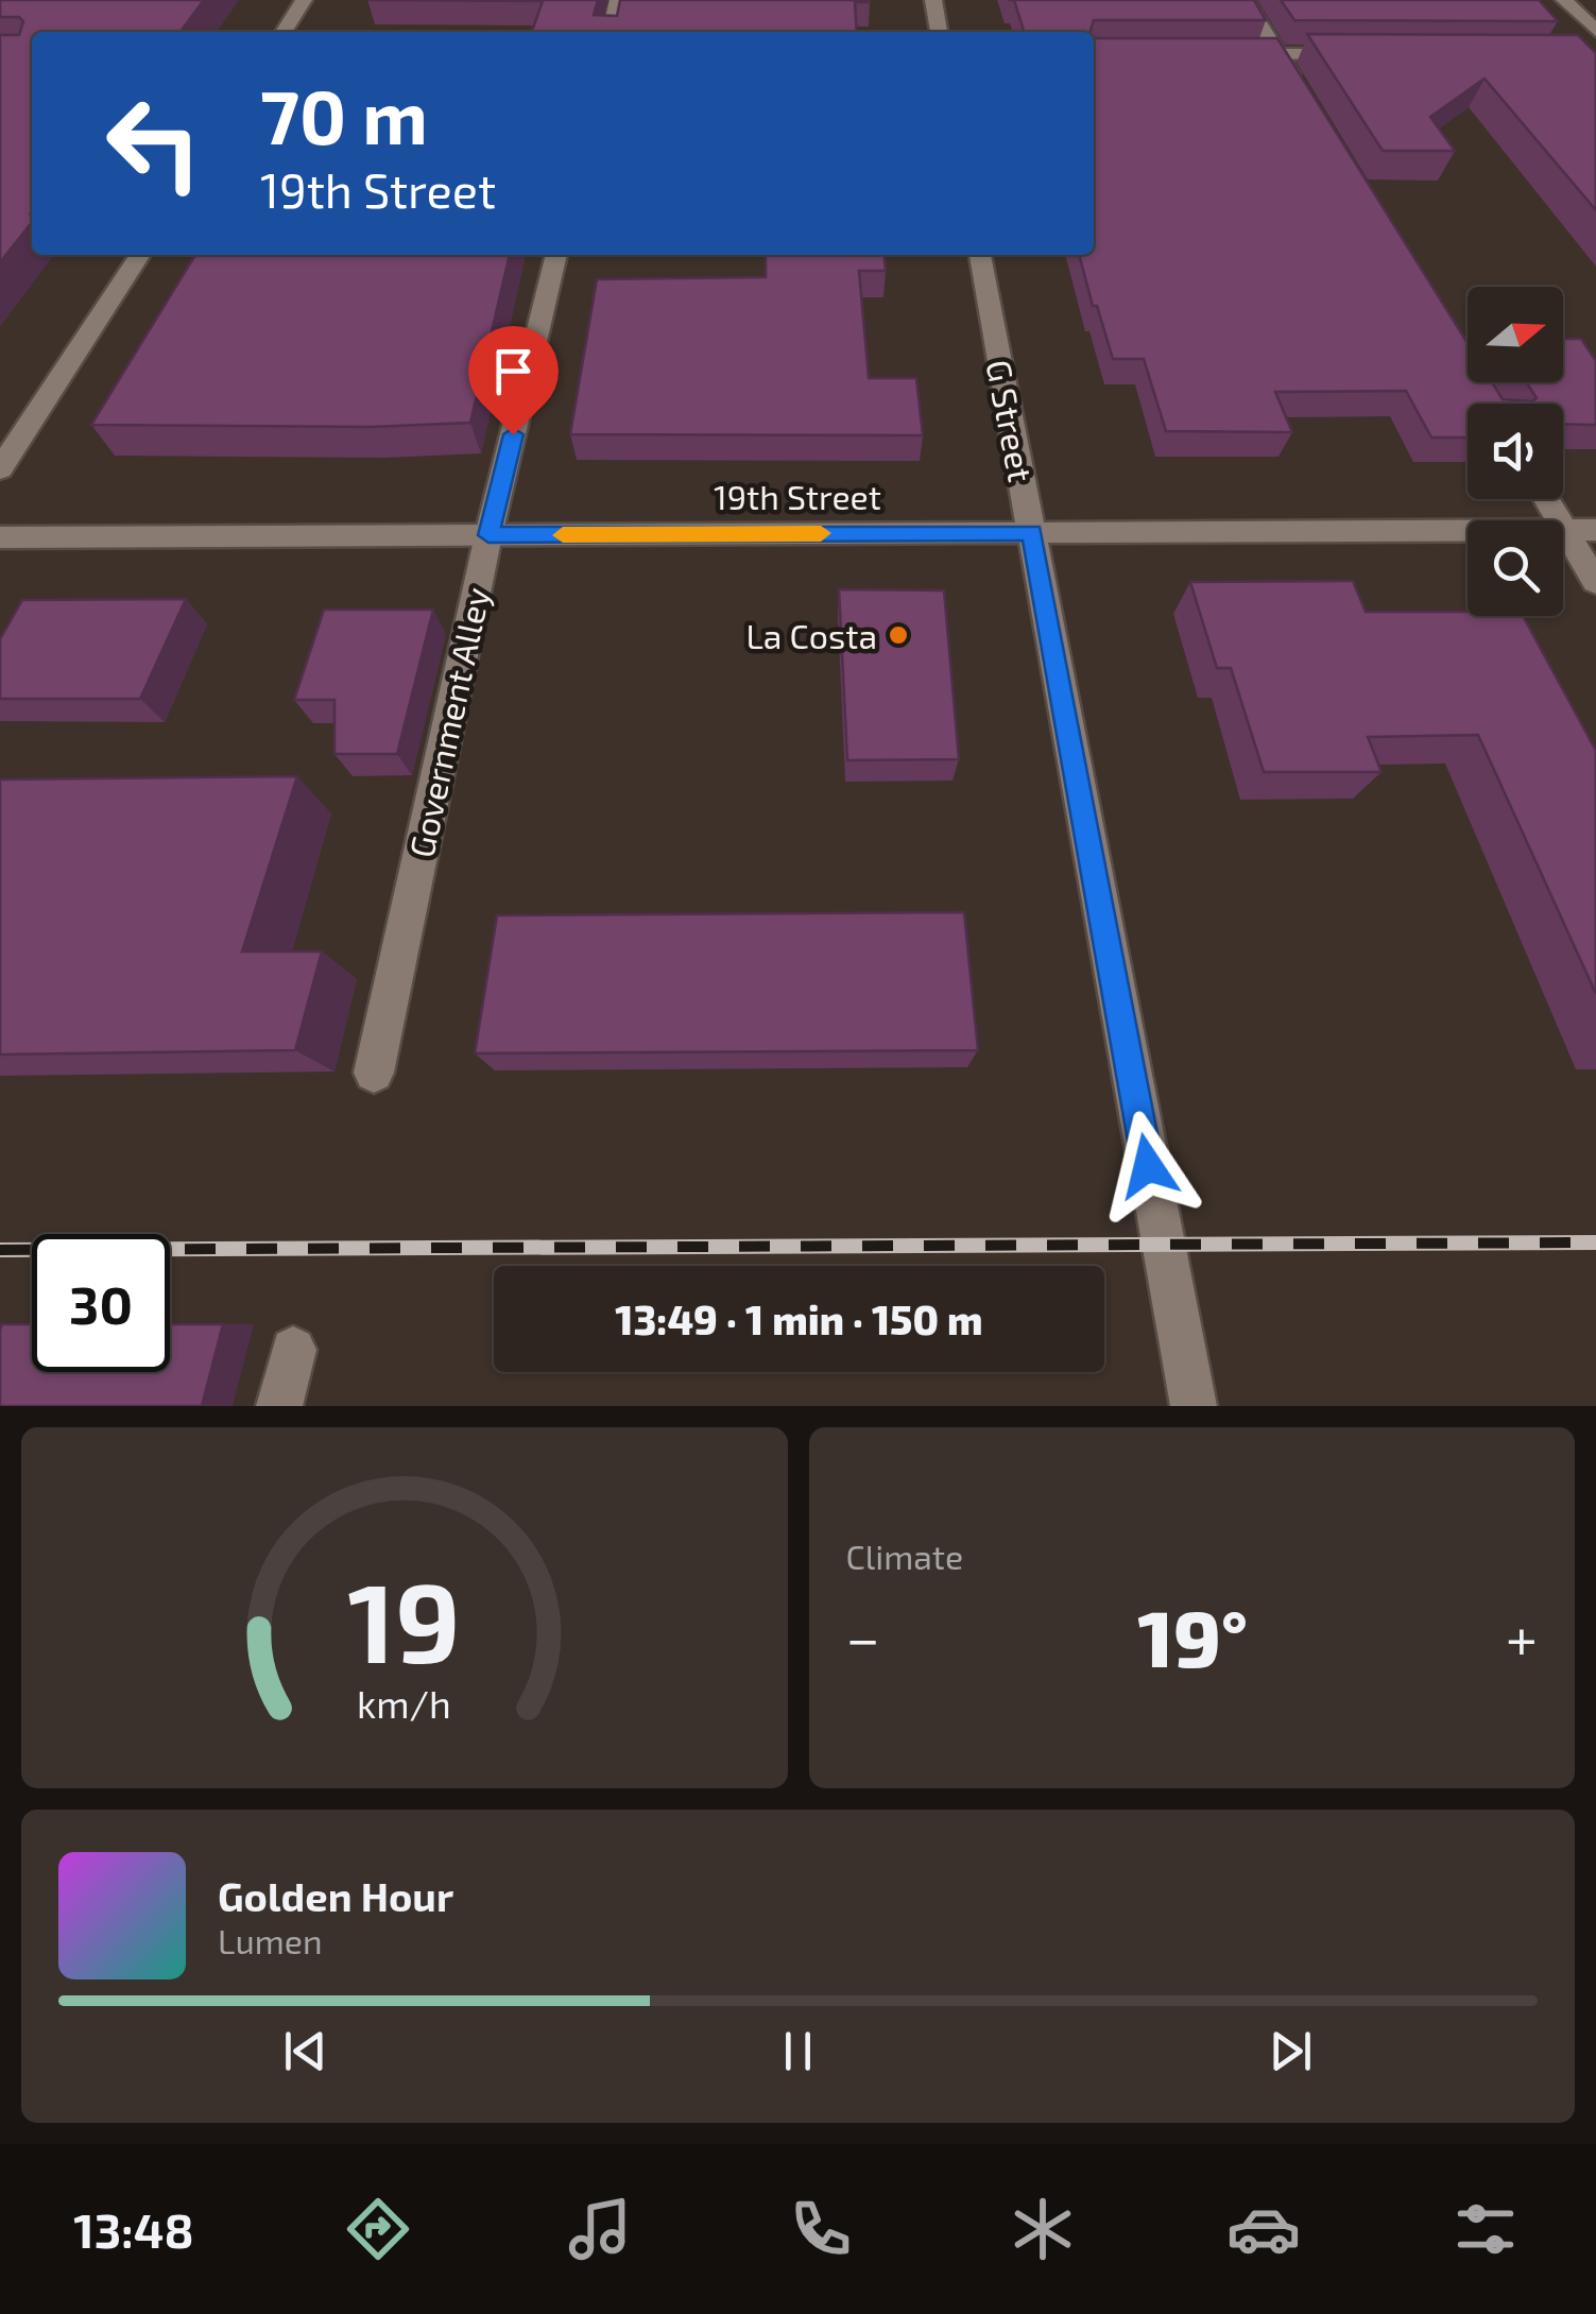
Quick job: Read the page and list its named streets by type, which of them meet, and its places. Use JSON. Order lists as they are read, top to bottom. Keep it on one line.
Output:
{"streets":{"street":["G Street","19th Street","Government Alley"]},"crossings":[["G Street","19th Street"],["19th Street","Government Alley"]],"places":["La Costa"],"north":"right","page":{"turn":["70 m","19th Street"],"limit":"30","trip":"13:49 · 1 min · 150 m","tile":"Climate","heat":["−","19°","+"],"song":["Golden Hour","Lumen"],"tabs":"13:48","gauge":["19","km/h"]}}
